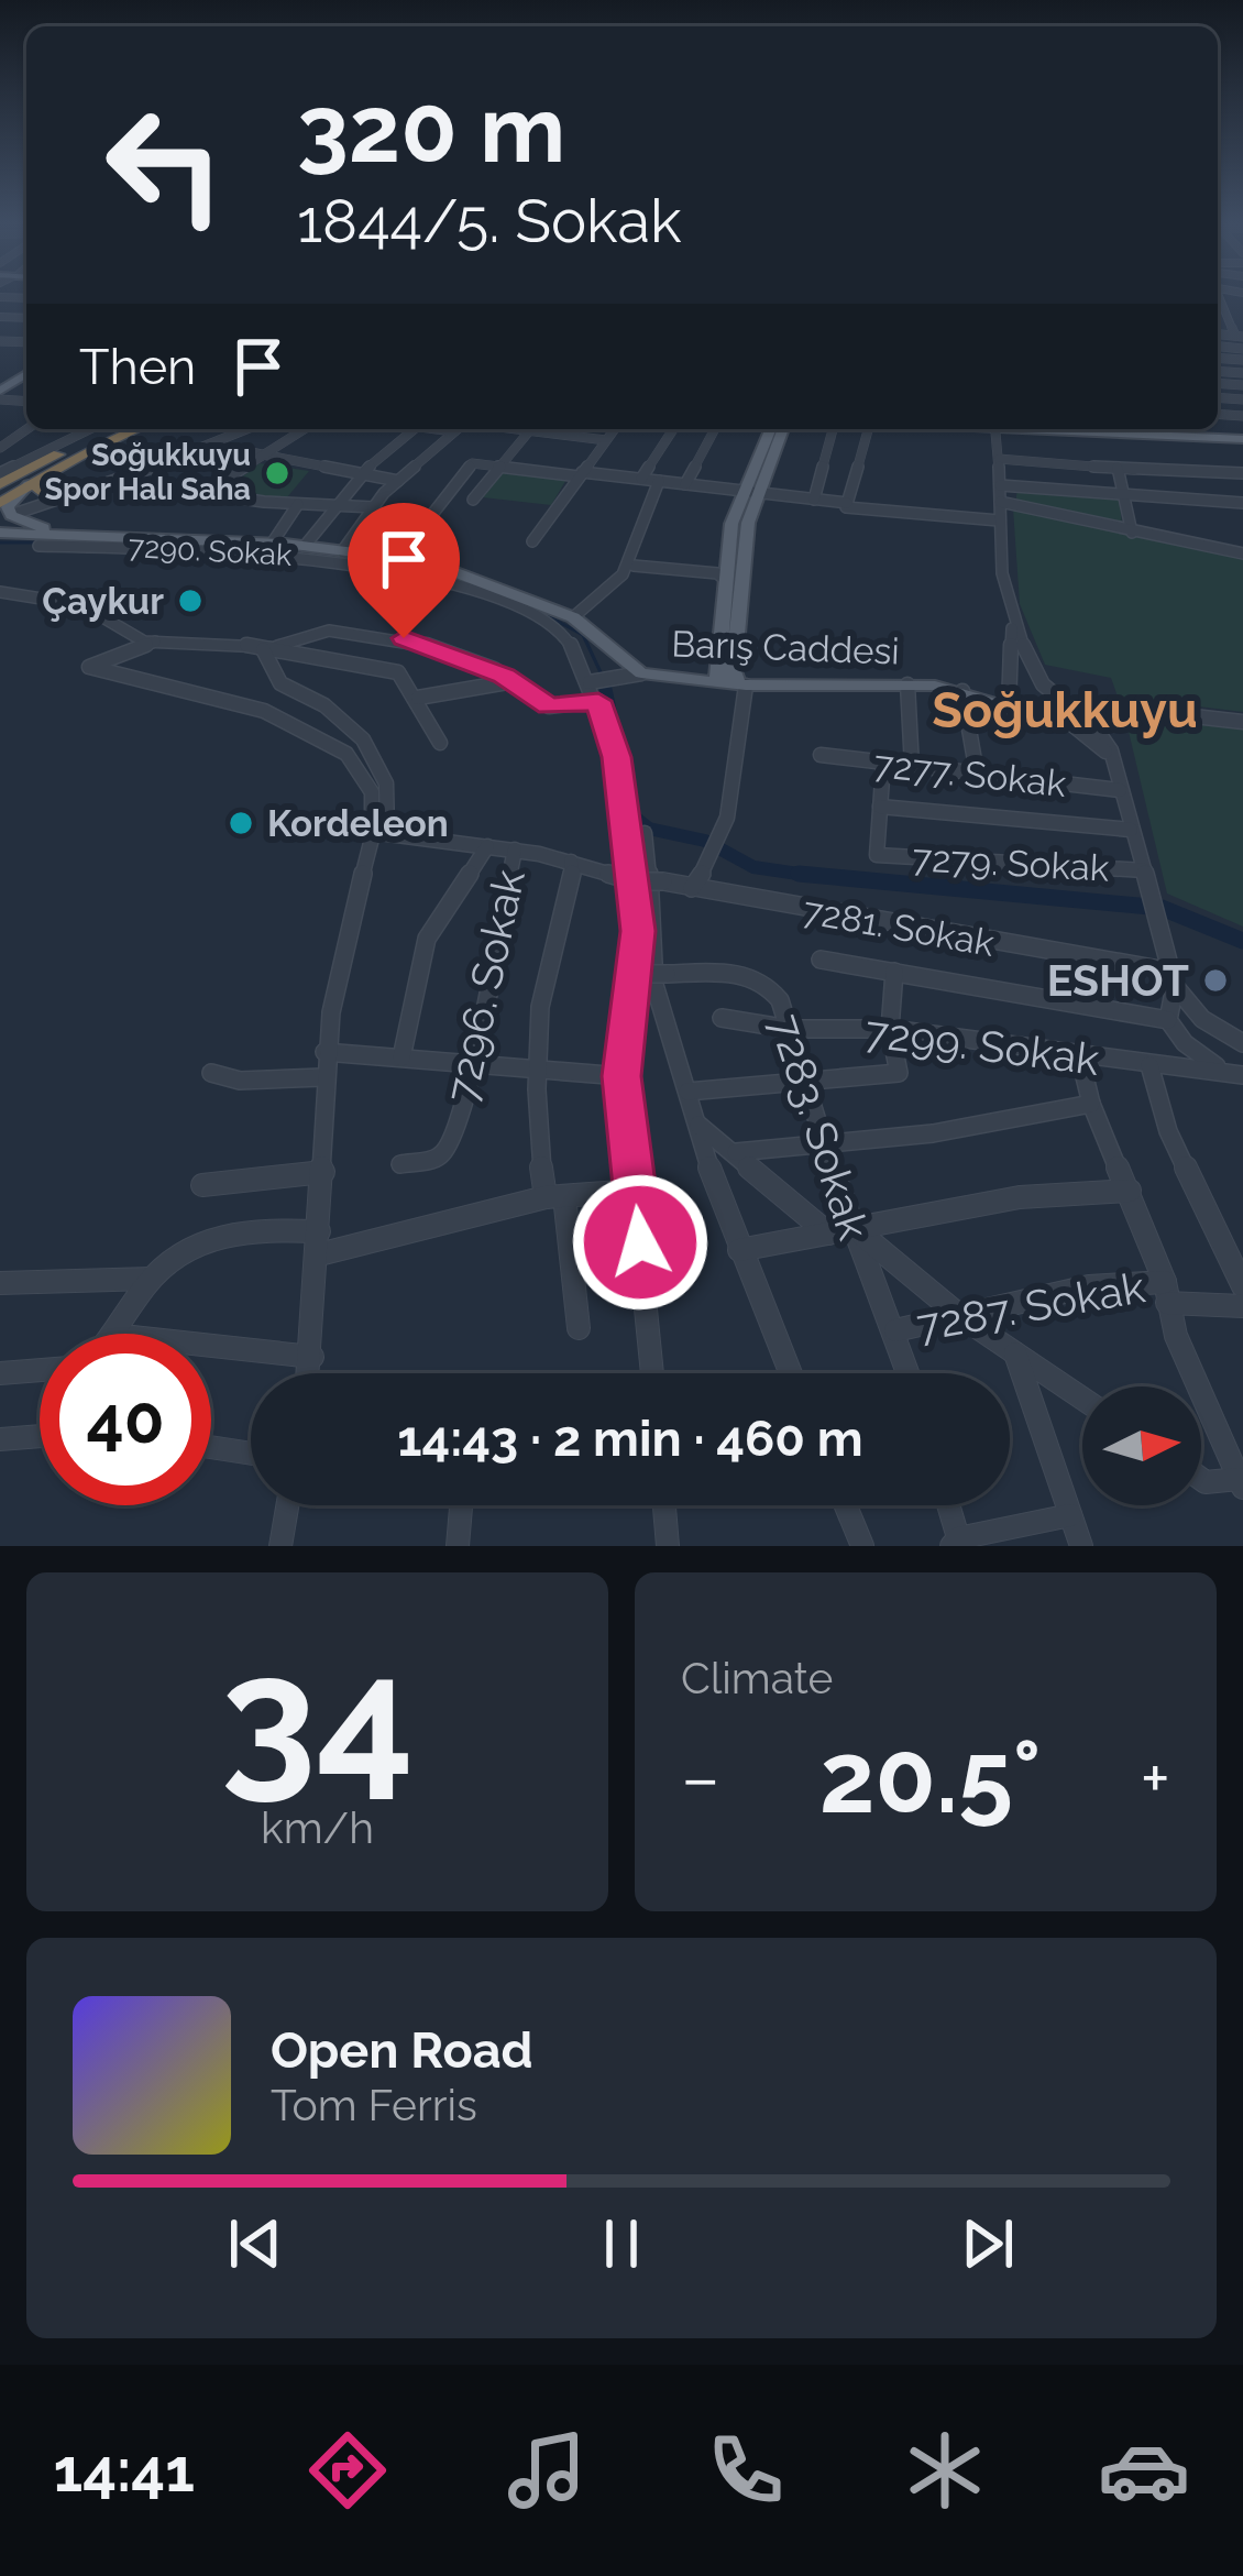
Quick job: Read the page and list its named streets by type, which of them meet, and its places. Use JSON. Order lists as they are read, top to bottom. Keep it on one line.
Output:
{"streets":{"main road":["Barış Caddesi"],"street":["7290. Sokak","7277. Sokak","7279. Sokak","7281. Sokak","7296. Sokak","7299. Sokak","7283. Sokak","7287. Sokak"]},"crossings":[["7290. Sokak","Barış Caddesi"],["7290. Sokak","7281. Sokak"],["7290. Sokak","7283. Sokak"],["7281. Sokak","7296. Sokak"],["7299. Sokak","7283. Sokak"],["7283. Sokak","7287. Sokak"]],"districts":["Soğukkuyu"],"places":["Soğukkuyu Spor Halı Saha","Çaykur","Kordeleon","ESHOT"],"north":"right","page":{"turn":["320 m","1844/5. Sokak"],"then":"Then","limit":"40","trip":"14:43 · 2 min · 460 m","tile":[["34","km/h"],"Climate"],"heat":["−","20.5°","+"],"song":["Open Road","Tom Ferris"],"tabs":"14:41"}}
